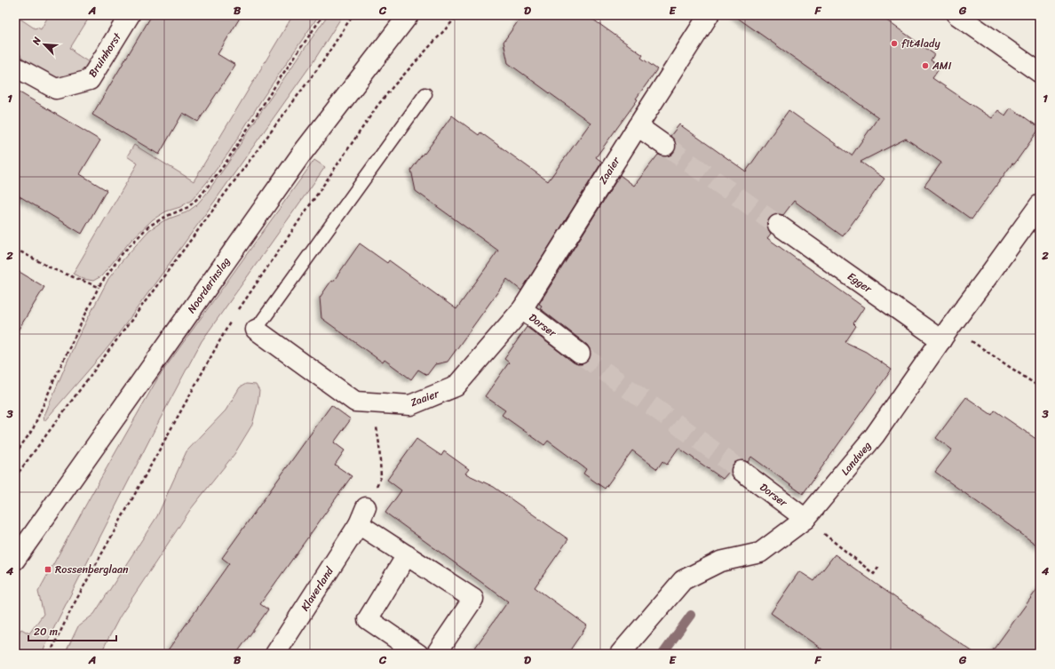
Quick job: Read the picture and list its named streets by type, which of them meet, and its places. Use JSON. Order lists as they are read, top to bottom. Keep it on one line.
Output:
{"streets":{"street":["Bruinhorst","Zaaier","Egger","Noorderinslag","Dorser","Landweg","Klaverland"]},"crossings":[["Zaaier","Dorser"],["Egger","Landweg"],["Dorser","Landweg"]],"places":{"other":["fit4lady","AMI"],"transit":["Rossenberglaan"]},"scale_bar":"20 m","north":"top left","grid":{"columns":["A","B","C","D","E","F","G"],"rows":["1","2","3","4"]}}
